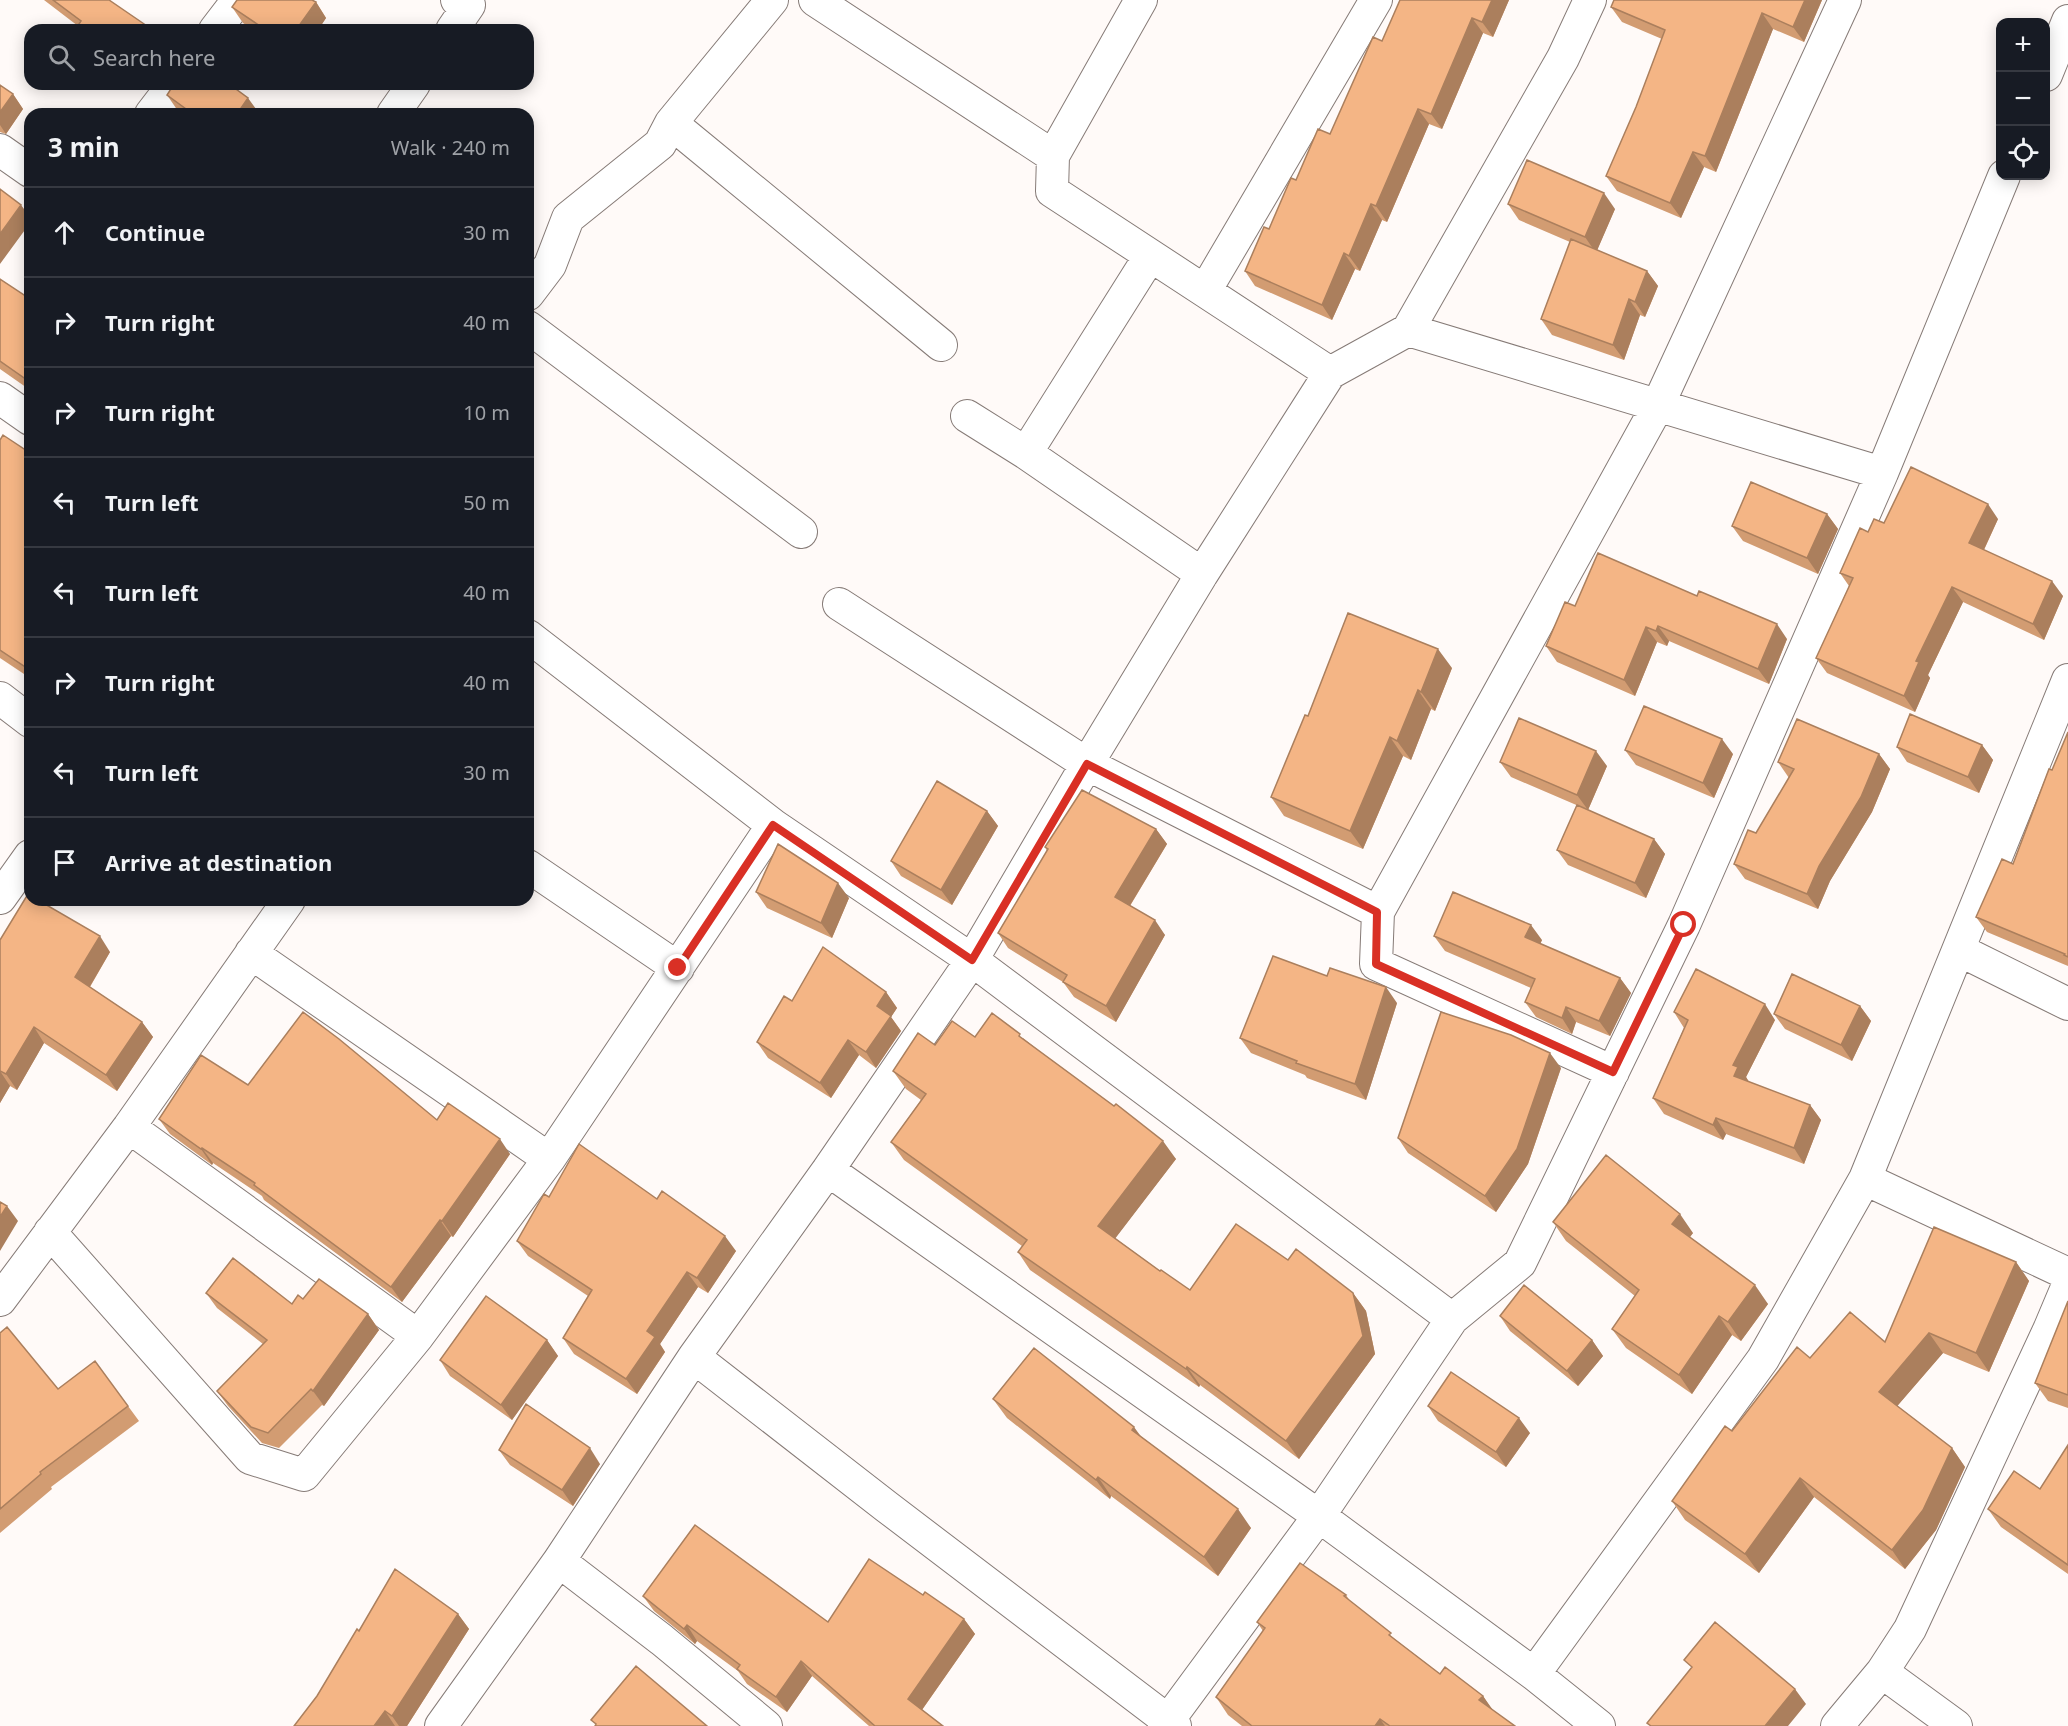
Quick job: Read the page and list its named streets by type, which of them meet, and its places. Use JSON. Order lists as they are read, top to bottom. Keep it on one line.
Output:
{"page":{"map_buttons":["+","−"],"search":"Search here","heading":["3 min","Walk · 240 m"],"list":[["Continue","30 m"],["Turn right","40 m"],["Turn right","10 m"],["Turn left","50 m"],["Turn left","40 m"],["Turn right","40 m"],["Turn left","30 m"],"Arrive at destination"]}}
